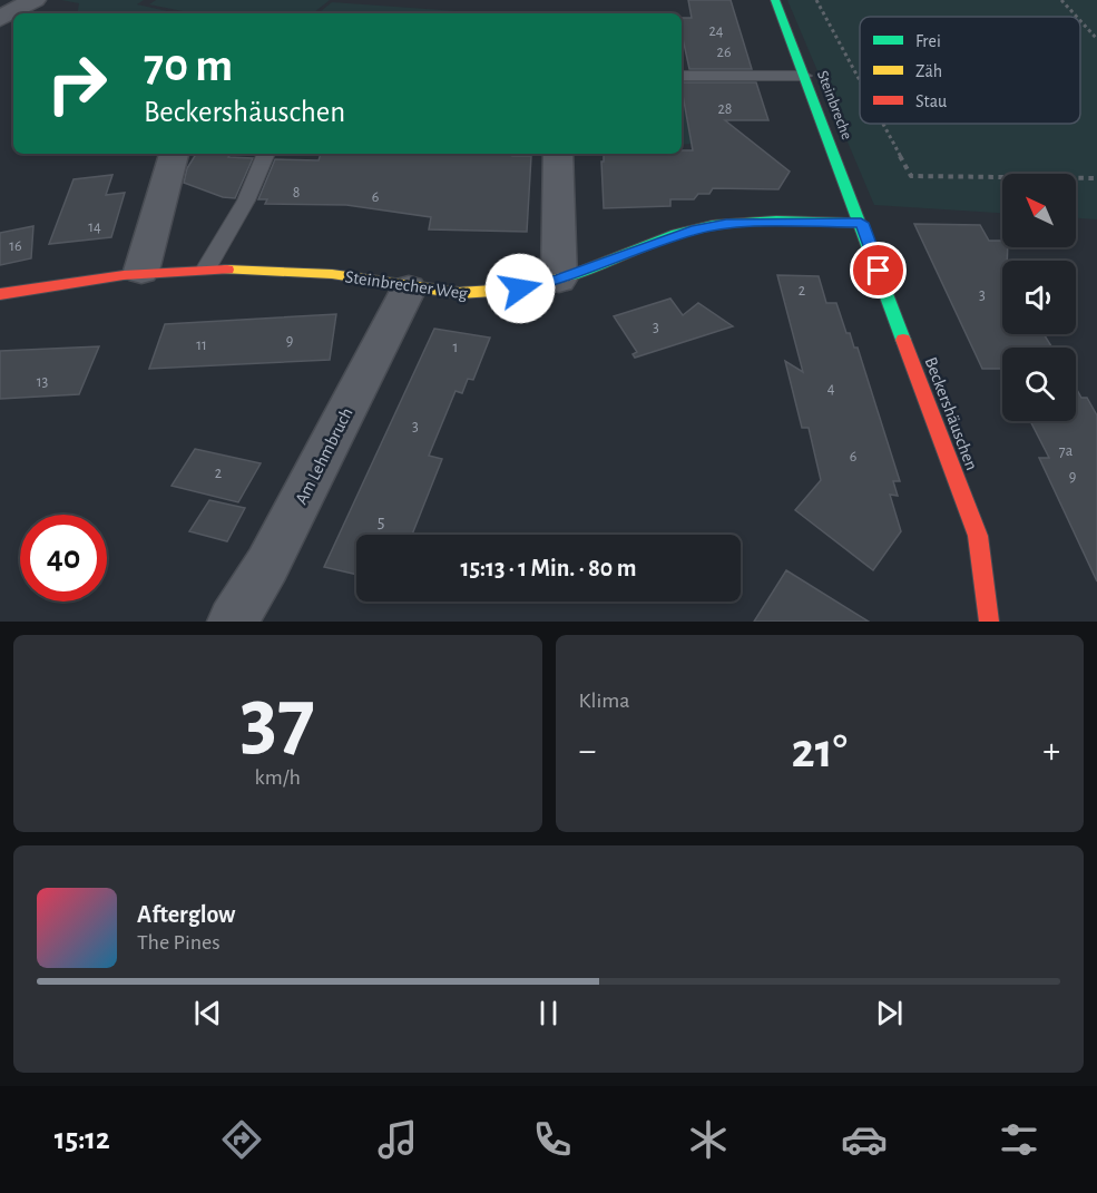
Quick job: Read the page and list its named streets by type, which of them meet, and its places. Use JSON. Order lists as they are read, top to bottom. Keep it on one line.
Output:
{"streets":{"street":["Steinbreche","Steinbrecher Weg","Beckershäuschen","Am Lehmbruch"]},"crossings":[["Steinbreche","Steinbrecher Weg"],["Steinbreche","Beckershäuschen"],["Steinbrecher Weg","Beckershäuschen"],["Steinbrecher Weg","Am Lehmbruch"]],"house_numbers":["24","26","28","8","6","14","16","2","3","3","9","11","1","13","4","3","7a","6","2","9","5"],"legend":["Frei","Zäh","Stau"],"north":"top left","page":{"turn":["70 m","Beckershäuschen"],"limit":"40","trip":"15:13 · 1 Min. · 80 m","tile":[["37","km/h"],"Klima"],"heat":["−","21°","+"],"song":["Afterglow","The Pines"],"tabs":"15:12"}}
